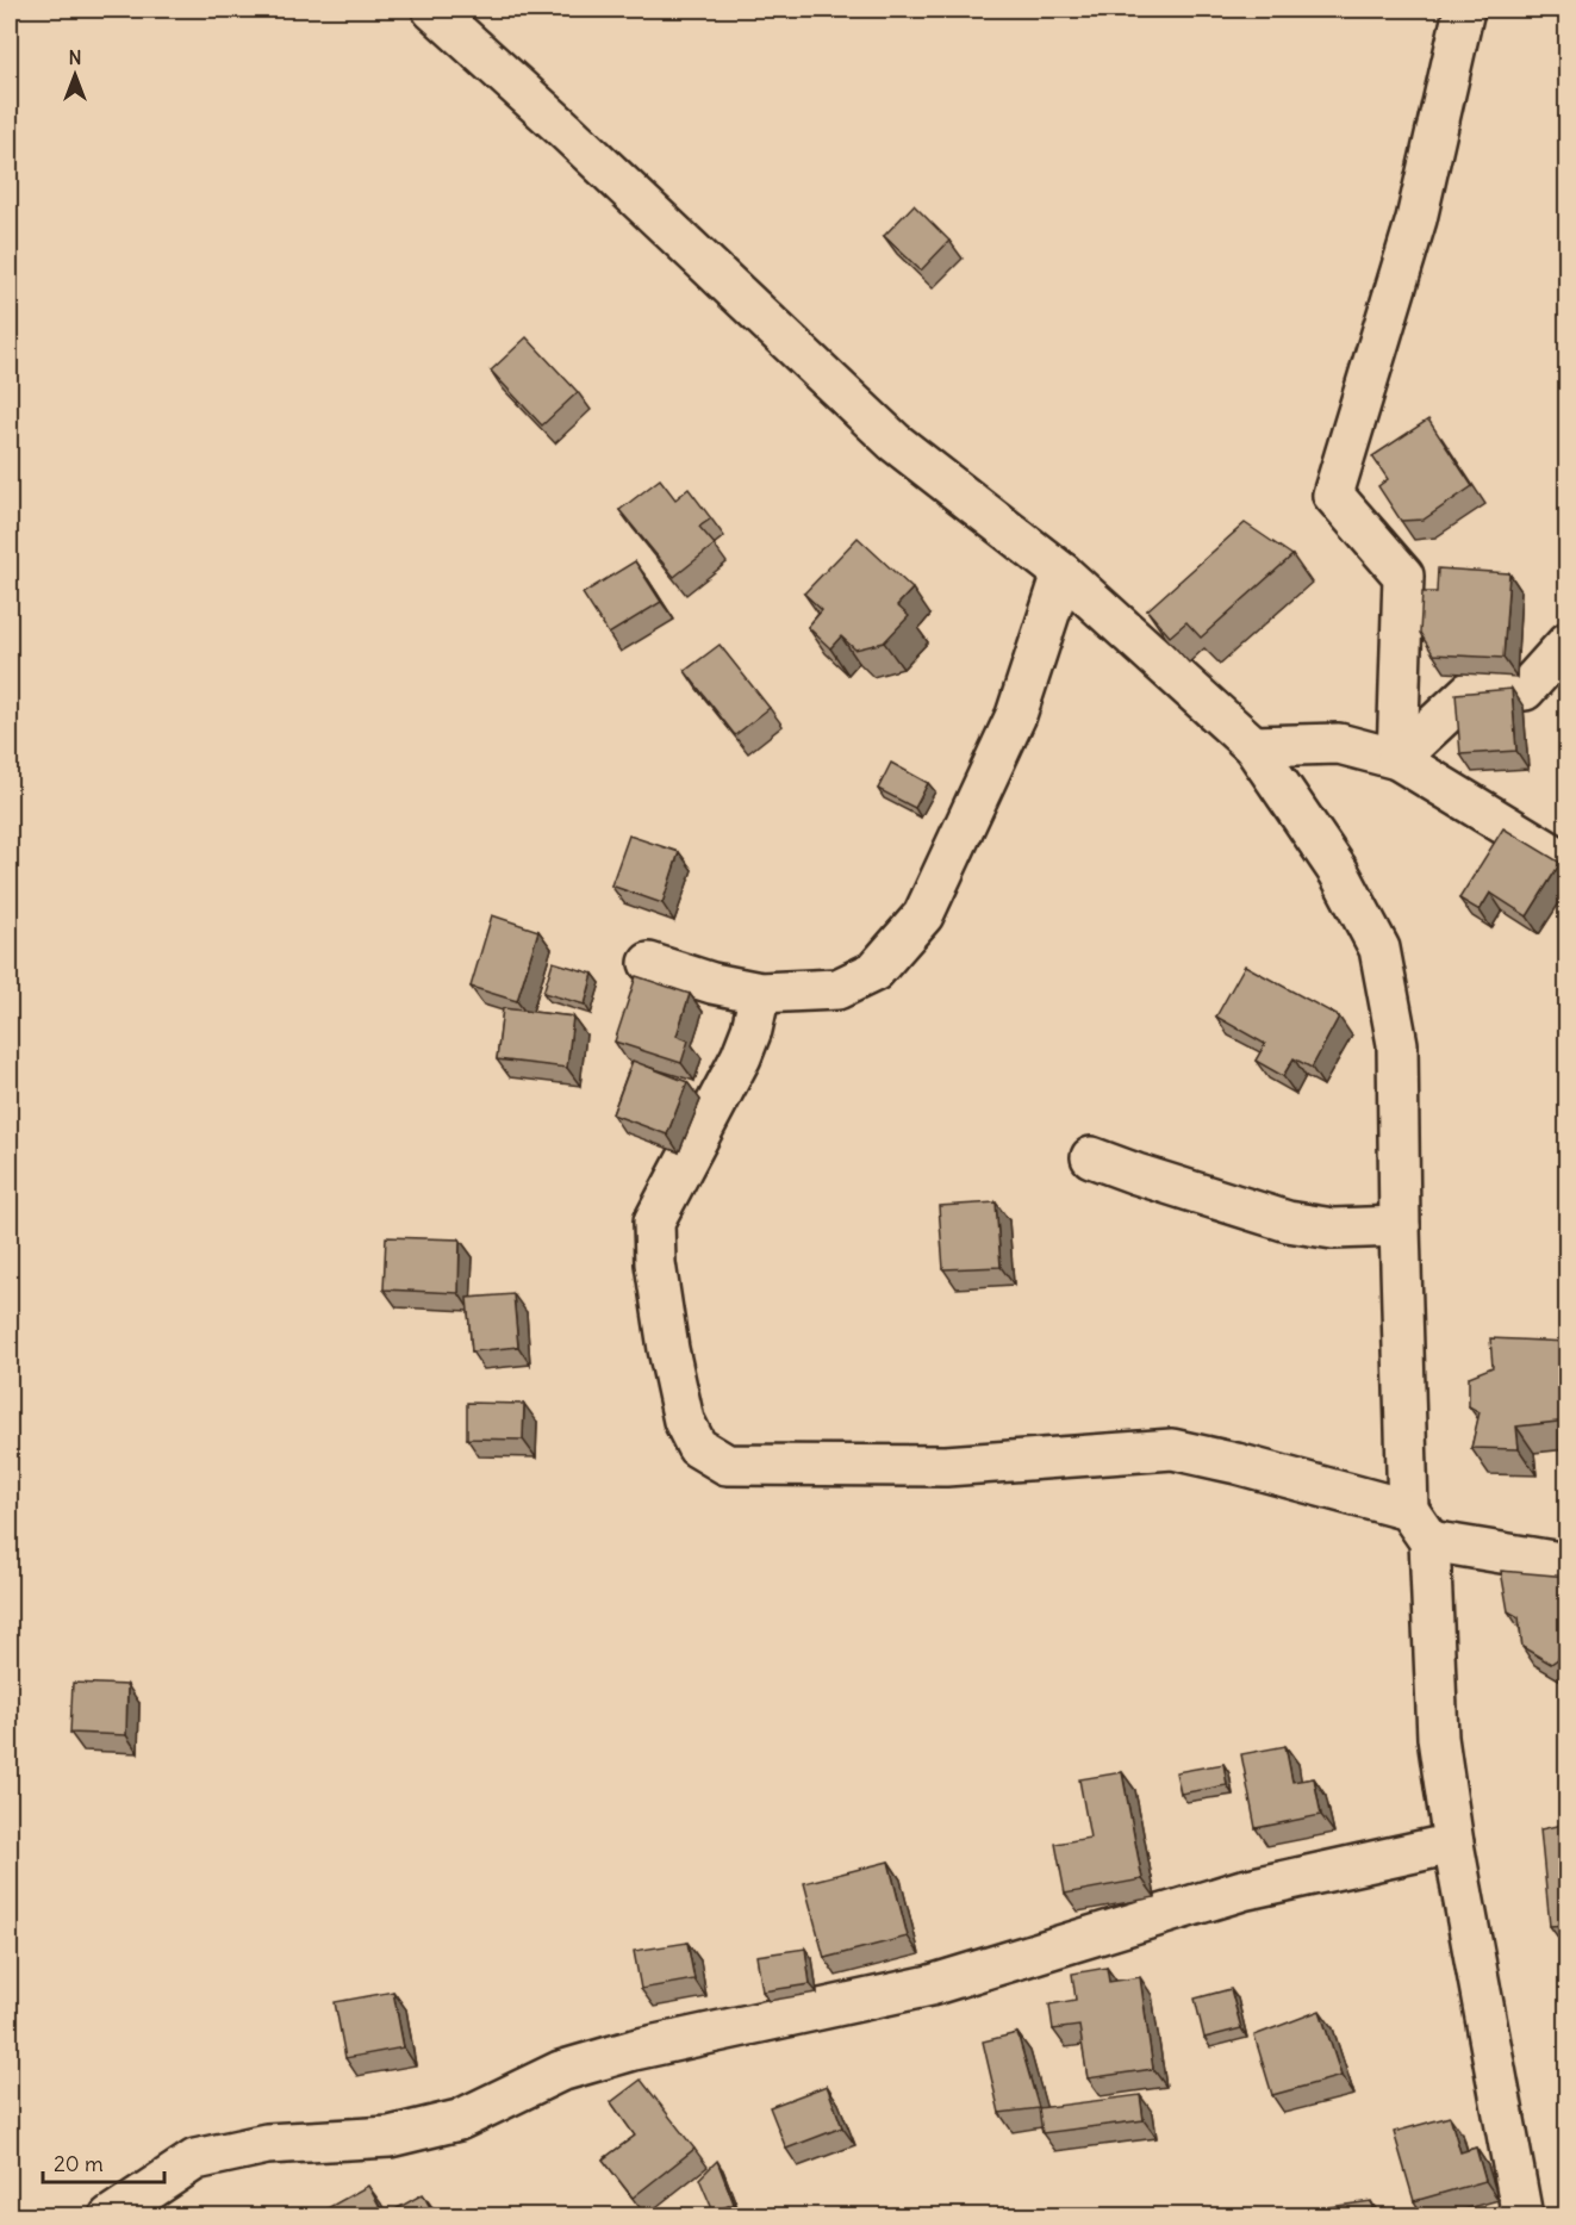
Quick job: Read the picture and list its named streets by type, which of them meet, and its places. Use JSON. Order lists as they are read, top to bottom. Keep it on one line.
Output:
{"scale_bar":"20 m","north":"top"}
